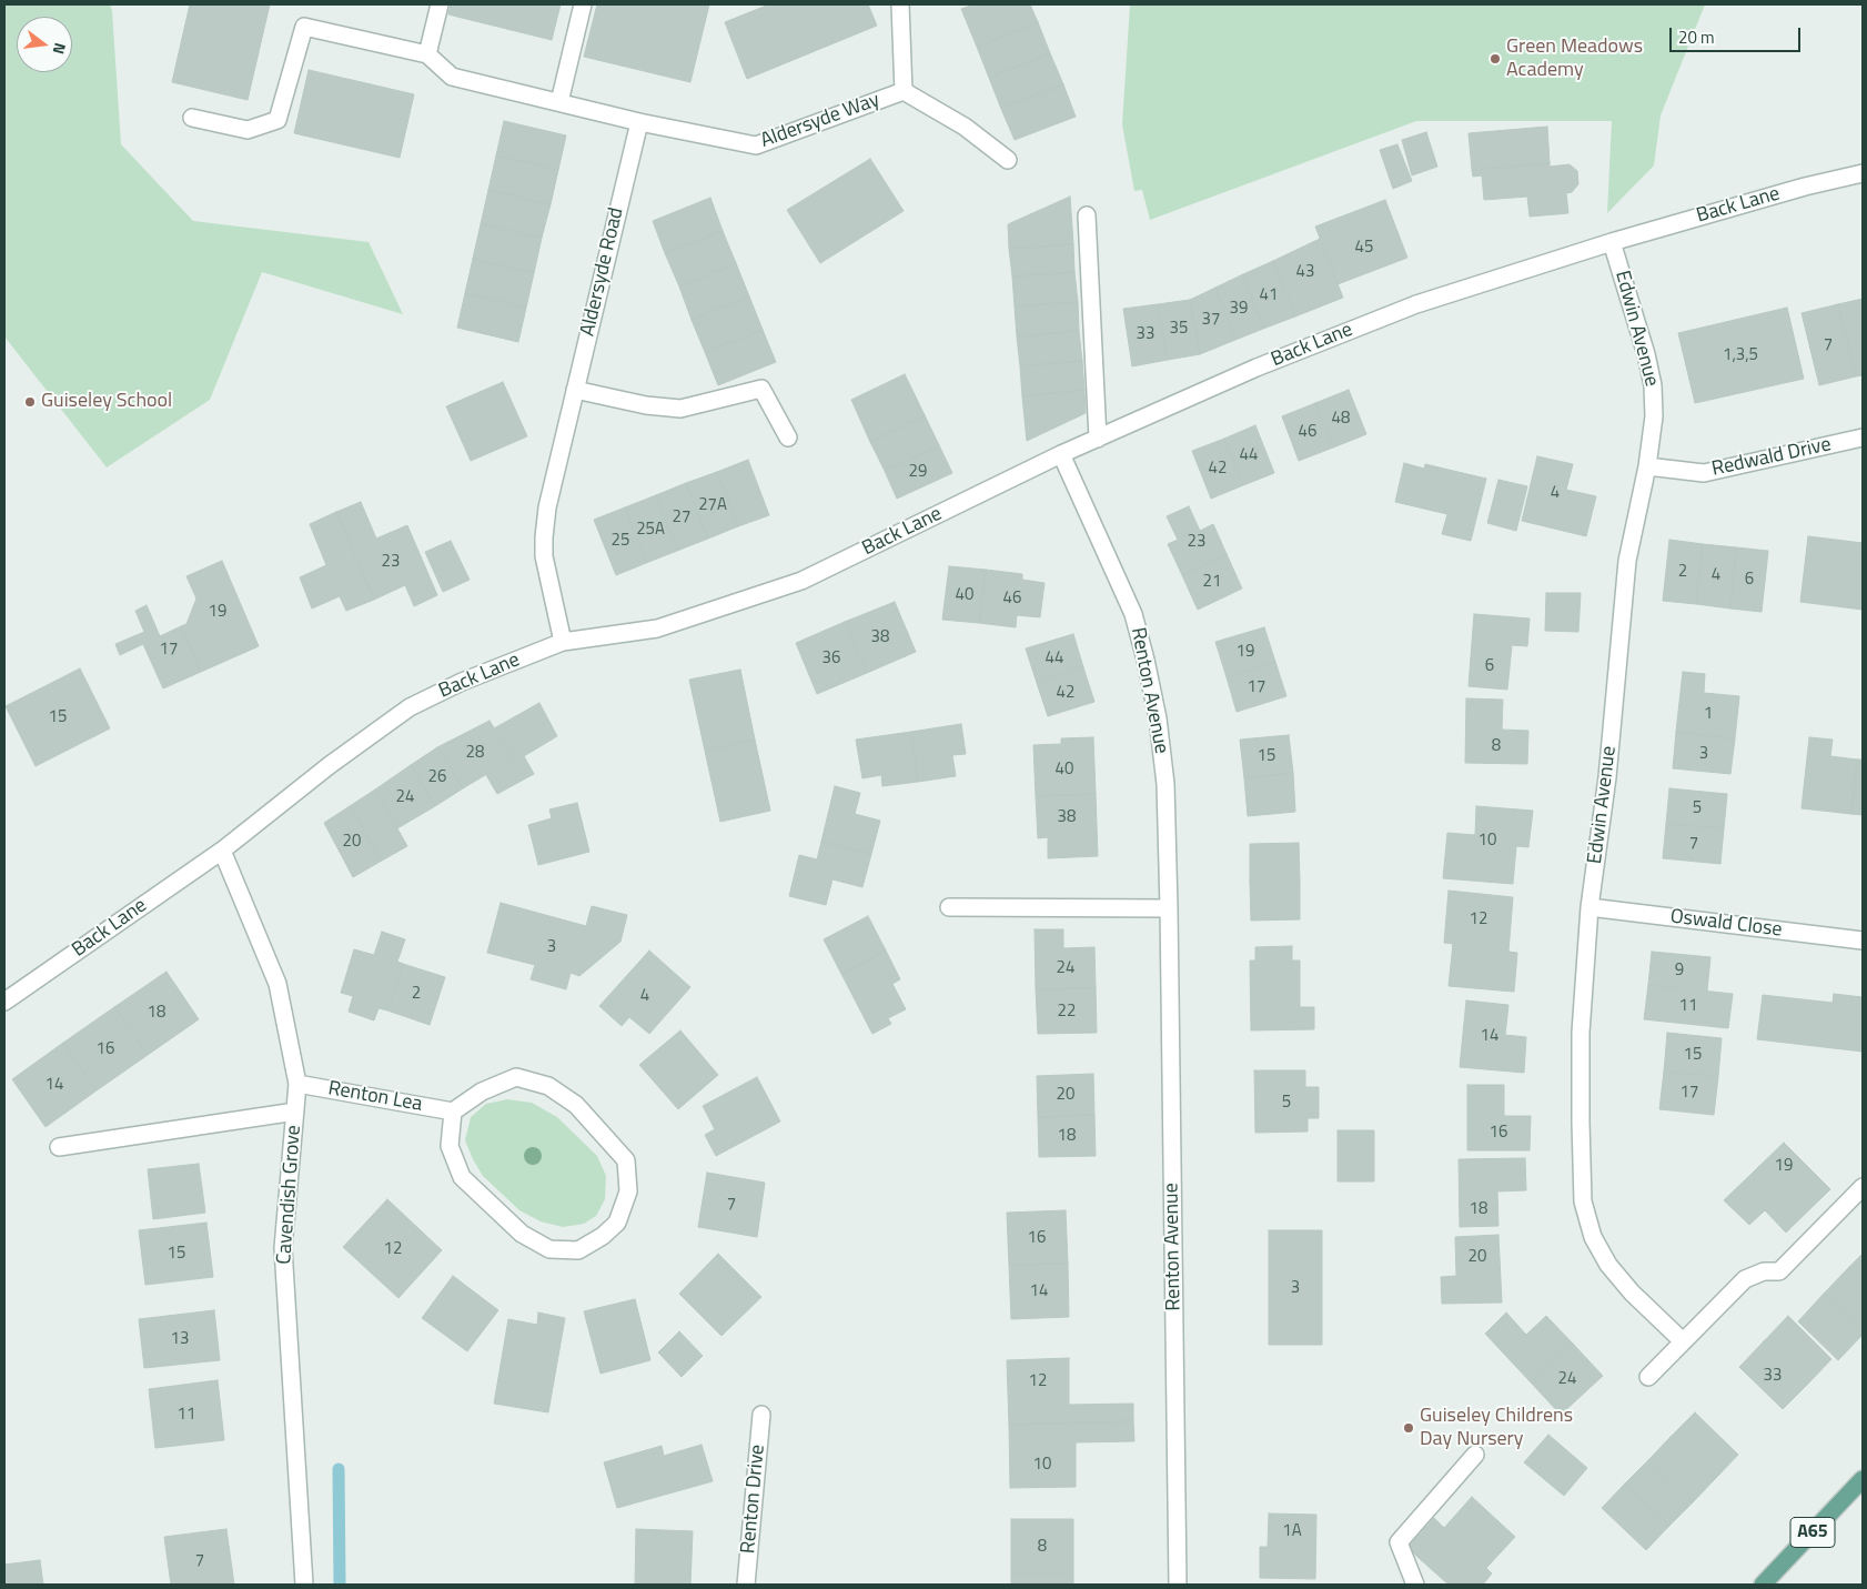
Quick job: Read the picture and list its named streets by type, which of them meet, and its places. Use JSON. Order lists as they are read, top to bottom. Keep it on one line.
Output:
{"streets":{"main road":["A65"],"street":["Aldersyde Way","Back Lane","Aldersyde Road","Edwin Avenue","Redwald Drive","Renton Avenue","Oswald Close","Renton Lea","Cavendish Grove","Renton Drive"]},"crossings":[["Aldersyde Way","Aldersyde Road"],["Back Lane","Aldersyde Road"],["Back Lane","Edwin Avenue"],["Back Lane","Renton Avenue"],["Back Lane","Cavendish Grove"],["Edwin Avenue","Redwald Drive"],["Edwin Avenue","Oswald Close"],["Renton Lea","Cavendish Grove"]],"places":["Green Meadows Academy","Guiseley School","Guiseley Childrens Day Nursery"],"house_numbers":["45","43","41","39","37","35","33","7","1,3,5","48","46","44","42","29","4","27A","27","25A","25","23","23","2","4","6","21","40","46","19","38","17","19","36","44","6","17","42","1","15","8","28","3","15","40","26","24","5","38","10","20","7","12","3","24","9","2","4","11","22","18","14","16","15","14","17","20","5","16","18","19","7","18","16","12","15","20","3","14","13","33","24","12","11","10","1A","8","7"],"scale_bar":"20 m","north":"right"}
